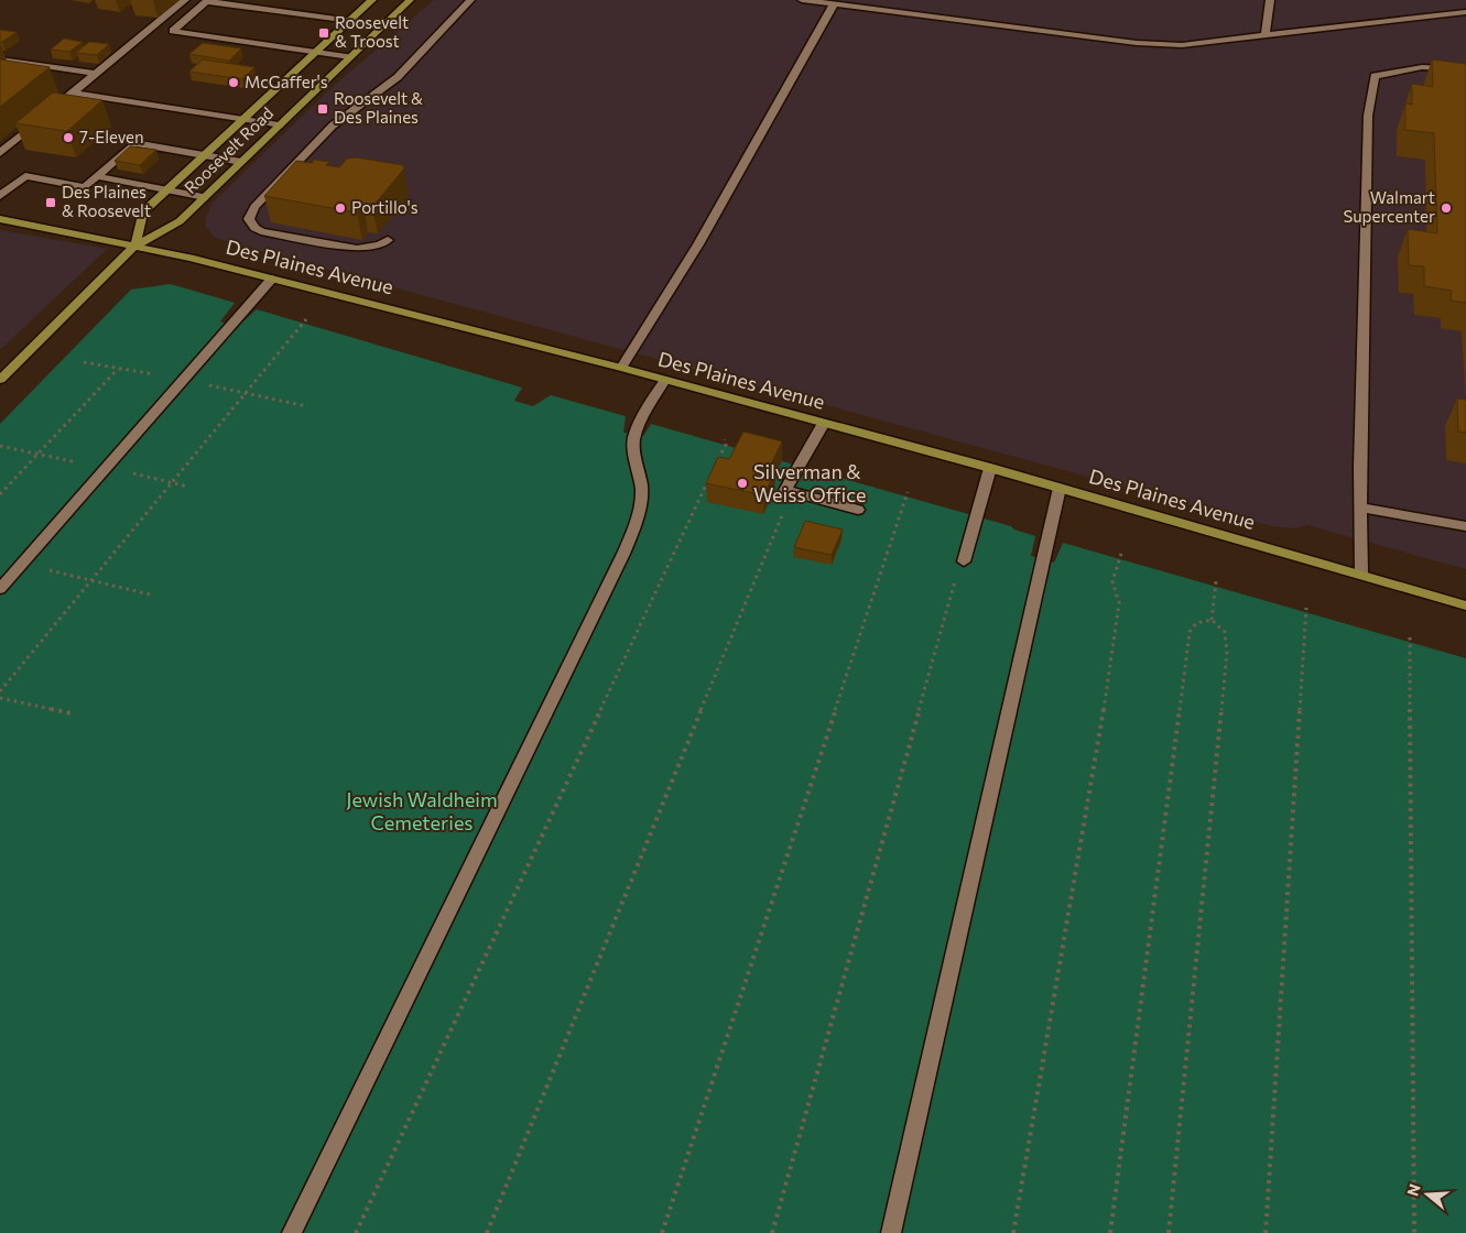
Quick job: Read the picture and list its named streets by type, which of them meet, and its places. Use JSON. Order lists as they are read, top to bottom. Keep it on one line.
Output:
{"streets":{"main road":["Roosevelt Road","Des Plaines Avenue"]},"crossings":[["Roosevelt Road","Des Plaines Avenue"]],"parks":["Jewish Waldheim Cemeteries"],"places":{"transit":["Roosevelt & Troost","Roosevelt & Des Plaines","Des Plaines & Roosevelt"],"other":["McGaffer's","7-Eleven","Portillo's","Walmart Supercenter","Silverman & Weiss Office"]},"north":"left"}
